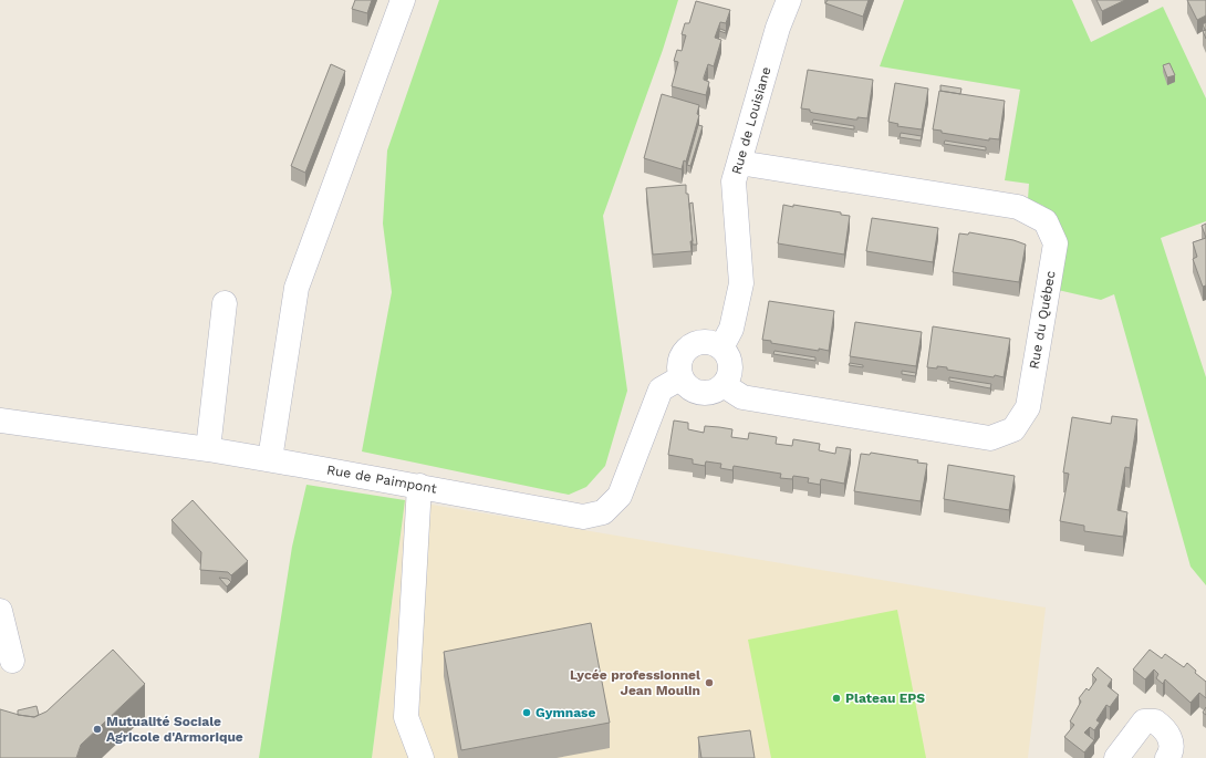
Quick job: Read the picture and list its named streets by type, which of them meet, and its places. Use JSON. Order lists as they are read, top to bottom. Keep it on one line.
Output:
{"streets":{"street":["Rue de Louisiane","Rue du Québec","Rue de Paimpont"]},"crossings":[["Rue de Louisiane","Rue du Québec"],["Rue de Louisiane","Rue de Paimpont"],["Rue du Québec","Rue de Paimpont"]],"places":["Lycée professionnel Jean Moulin","Plateau EPS","Gymnase","Mutualité Sociale Agricole d'Armorique"]}
